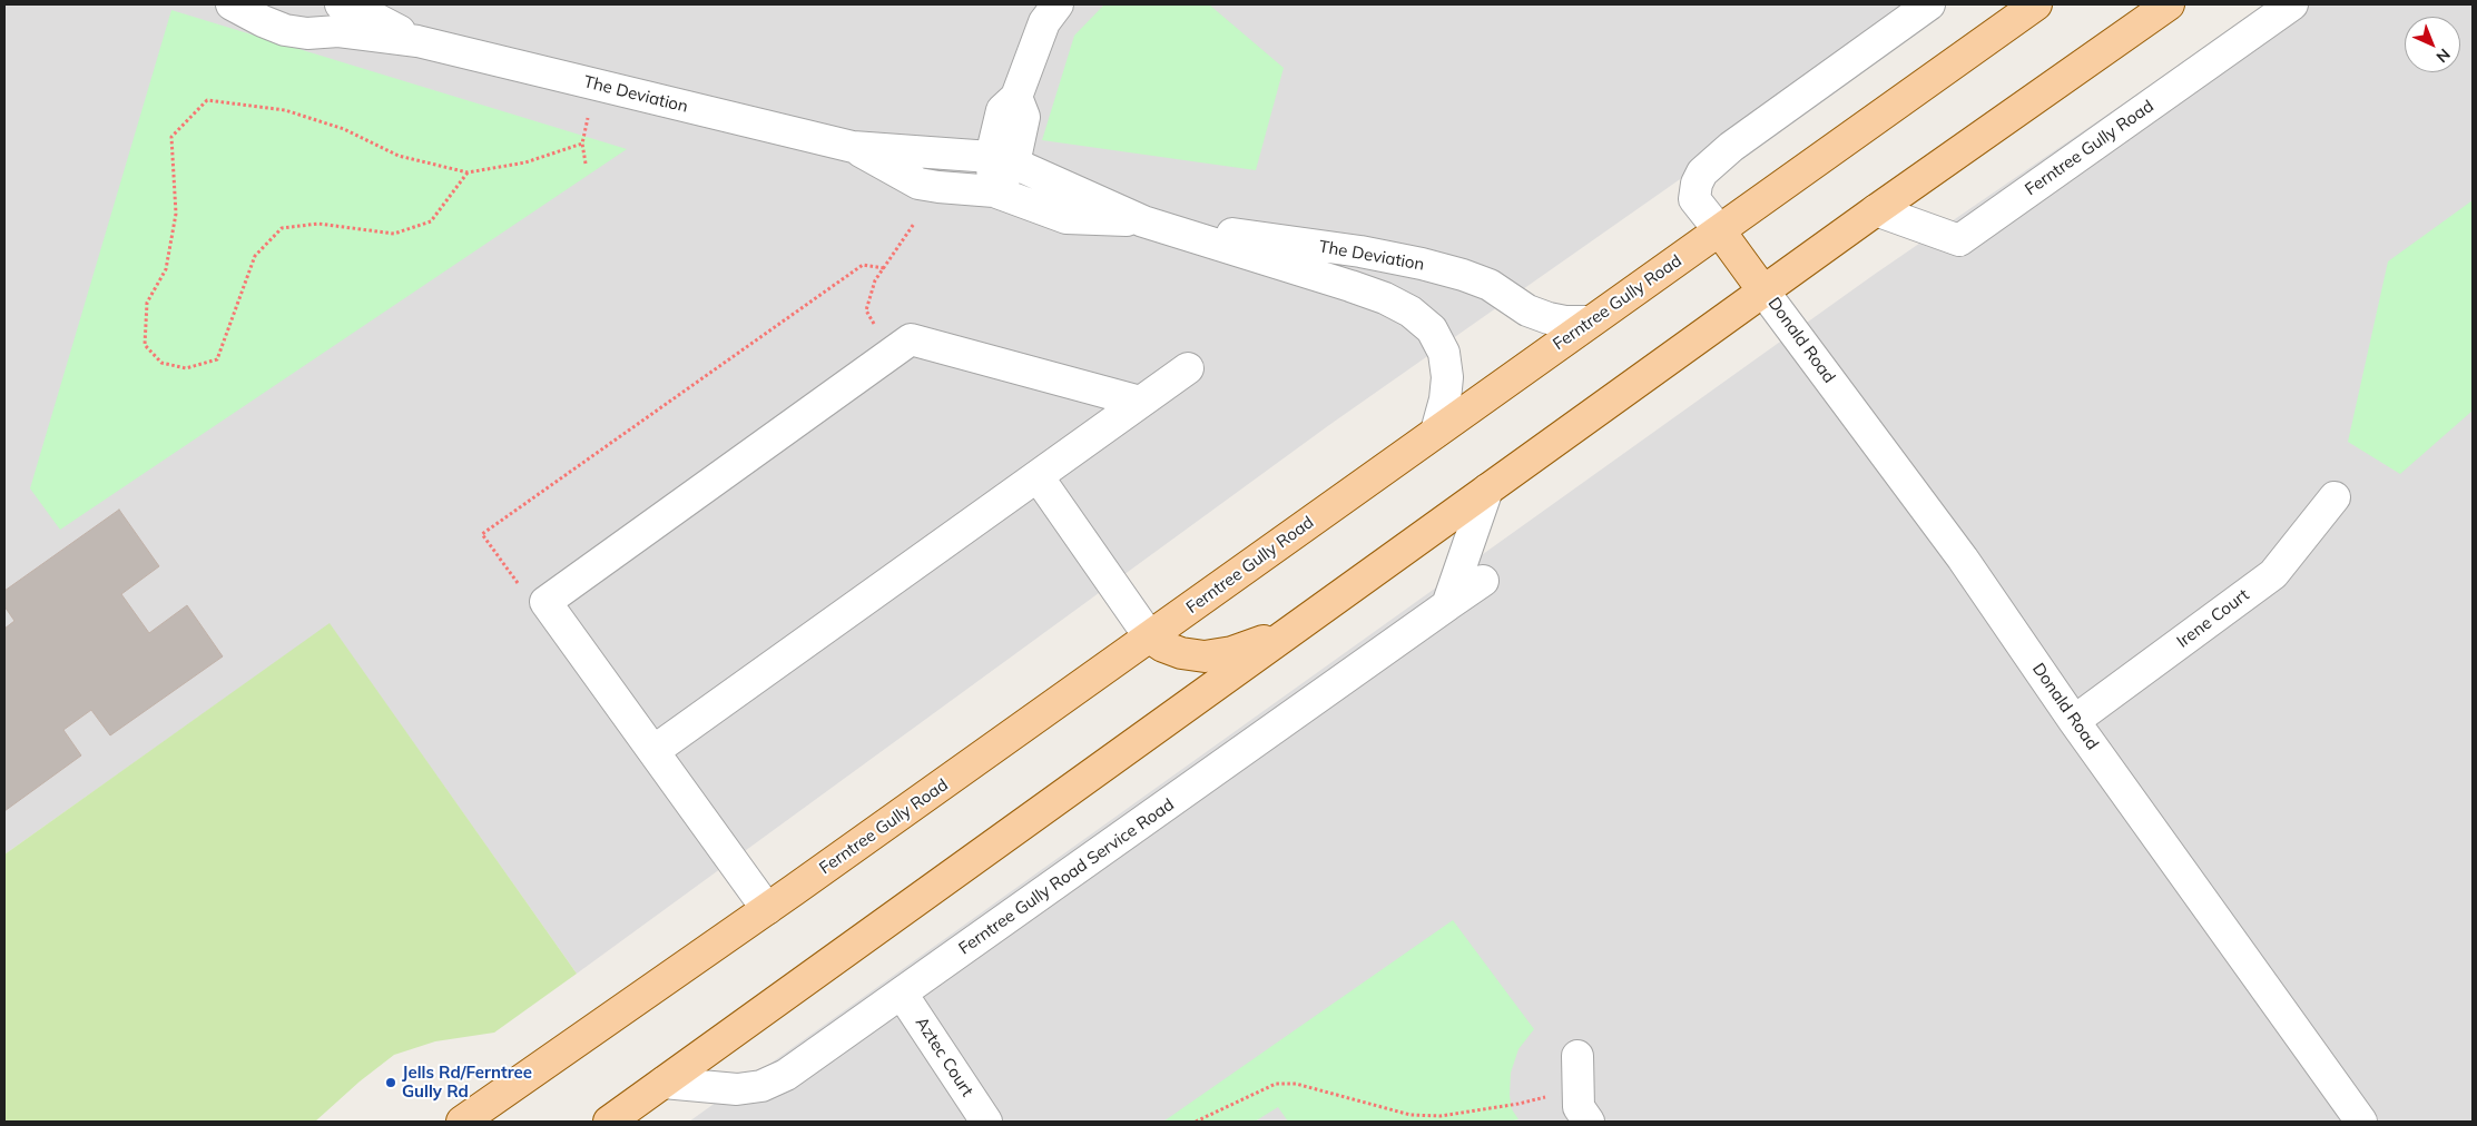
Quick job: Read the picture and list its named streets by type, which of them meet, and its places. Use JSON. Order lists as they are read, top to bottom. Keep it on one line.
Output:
{"streets":{"main road":["Ferntree Gully Road"],"street":["The Deviation","Donald Road","Irene Court","Ferntree Gully Road Service Road","Aztec Court"]},"crossings":[["The Deviation","Ferntree Gully Road"],["Donald Road","Irene Court"],["Ferntree Gully Road Service Road","Aztec Court"]],"places":["Jells Rd/Ferntree Gully Rd"],"north":"bottom right"}
